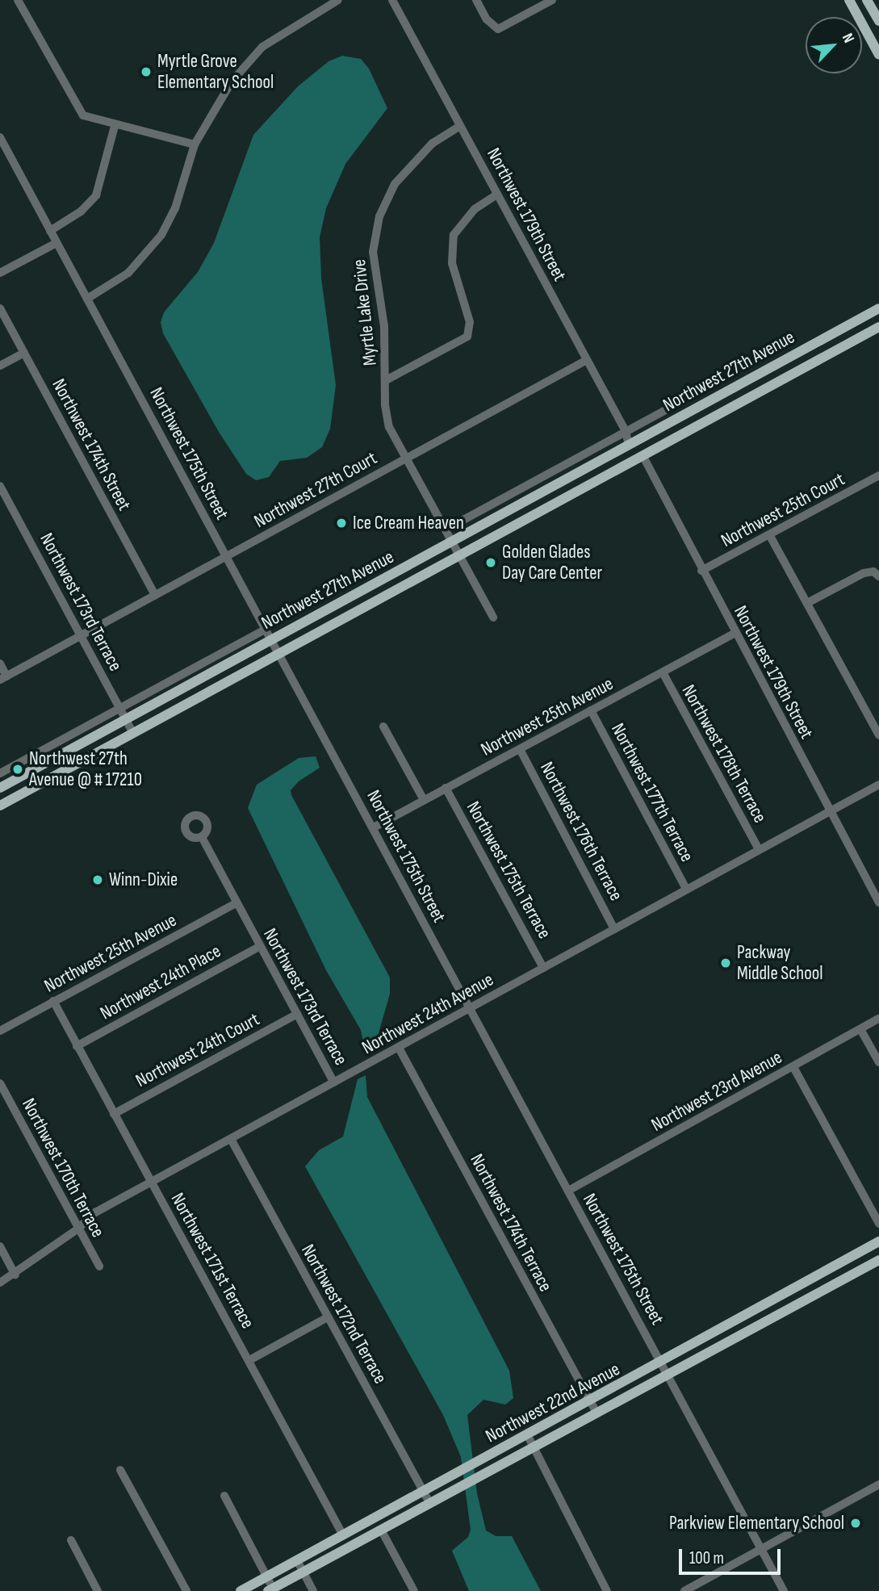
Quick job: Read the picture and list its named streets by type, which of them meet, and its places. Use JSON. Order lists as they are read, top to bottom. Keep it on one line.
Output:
{"streets":{"main road":["Northwest 27th Avenue","Northwest 22nd Avenue"],"street":["Northwest 179th Street","Myrtle Lake Drive","Northwest 174th Street","Northwest 175th Street","Northwest 27th Court","Northwest 25th Court","Northwest 173rd Terrace","Northwest 25th Avenue","Northwest 178th Terrace","Northwest 177th Terrace","Northwest 176th Terrace","Northwest 175th Terrace","Northwest 24th Place","Northwest 24th Avenue","Northwest 24th Court","Northwest 23rd Avenue","Northwest 170th Terrace","Northwest 174th Terrace","Northwest 171st Terrace","Northwest 172nd Terrace"]},"crossings":[["Northwest 179th Street","Myrtle Lake Drive"],["Northwest 179th Street","Northwest 27th Avenue"],["Northwest 179th Street","Northwest 27th Court"],["Northwest 179th Street","Northwest 25th Court"],["Northwest 179th Street","Northwest 25th Avenue"],["Northwest 179th Street","Northwest 24th Avenue"],["Myrtle Lake Drive","Northwest 27th Avenue"],["Myrtle Lake Drive","Northwest 27th Court"],["Northwest 27th Avenue","Northwest 175th Street"],["Northwest 27th Avenue","Northwest 173rd Terrace"],["Northwest 174th Street","Northwest 27th Court"],["Northwest 175th Street","Northwest 27th Court"],["Northwest 175th Street","Northwest 25th Avenue"],["Northwest 175th Street","Northwest 24th Avenue"],["Northwest 175th Street","Northwest 23rd Avenue"],["Northwest 175th Street","Northwest 22nd Avenue"],["Northwest 27th Court","Northwest 173rd Terrace"],["Northwest 173rd Terrace","Northwest 25th Avenue"],["Northwest 173rd Terrace","Northwest 24th Place"],["Northwest 173rd Terrace","Northwest 24th Avenue"],["Northwest 173rd Terrace","Northwest 24th Court"],["Northwest 25th Avenue","Northwest 178th Terrace"],["Northwest 25th Avenue","Northwest 177th Terrace"],["Northwest 25th Avenue","Northwest 176th Terrace"],["Northwest 25th Avenue","Northwest 175th Terrace"],["Northwest 25th Avenue","Northwest 171st Terrace"],["Northwest 178th Terrace","Northwest 24th Avenue"],["Northwest 177th Terrace","Northwest 24th Avenue"],["Northwest 176th Terrace","Northwest 24th Avenue"],["Northwest 175th Terrace","Northwest 24th Avenue"],["Northwest 24th Place","Northwest 171st Terrace"],["Northwest 24th Avenue","Northwest 170th Terrace"],["Northwest 24th Avenue","Northwest 174th Terrace"],["Northwest 24th Avenue","Northwest 171st Terrace"],["Northwest 24th Avenue","Northwest 172nd Terrace"],["Northwest 24th Court","Northwest 171st Terrace"],["Northwest 174th Terrace","Northwest 22nd Avenue"],["Northwest 171st Terrace","Northwest 22nd Avenue"],["Northwest 172nd Terrace","Northwest 22nd Avenue"]],"places":["Myrtle Grove Elementary School","Ice Cream Heaven","Golden Glades Day Care Center","Northwest 27th Avenue @ # 17210","Winn-Dixie","Packway Middle School","Parkview Elementary School"],"scale_bar":"100 m","north":"top right"}
